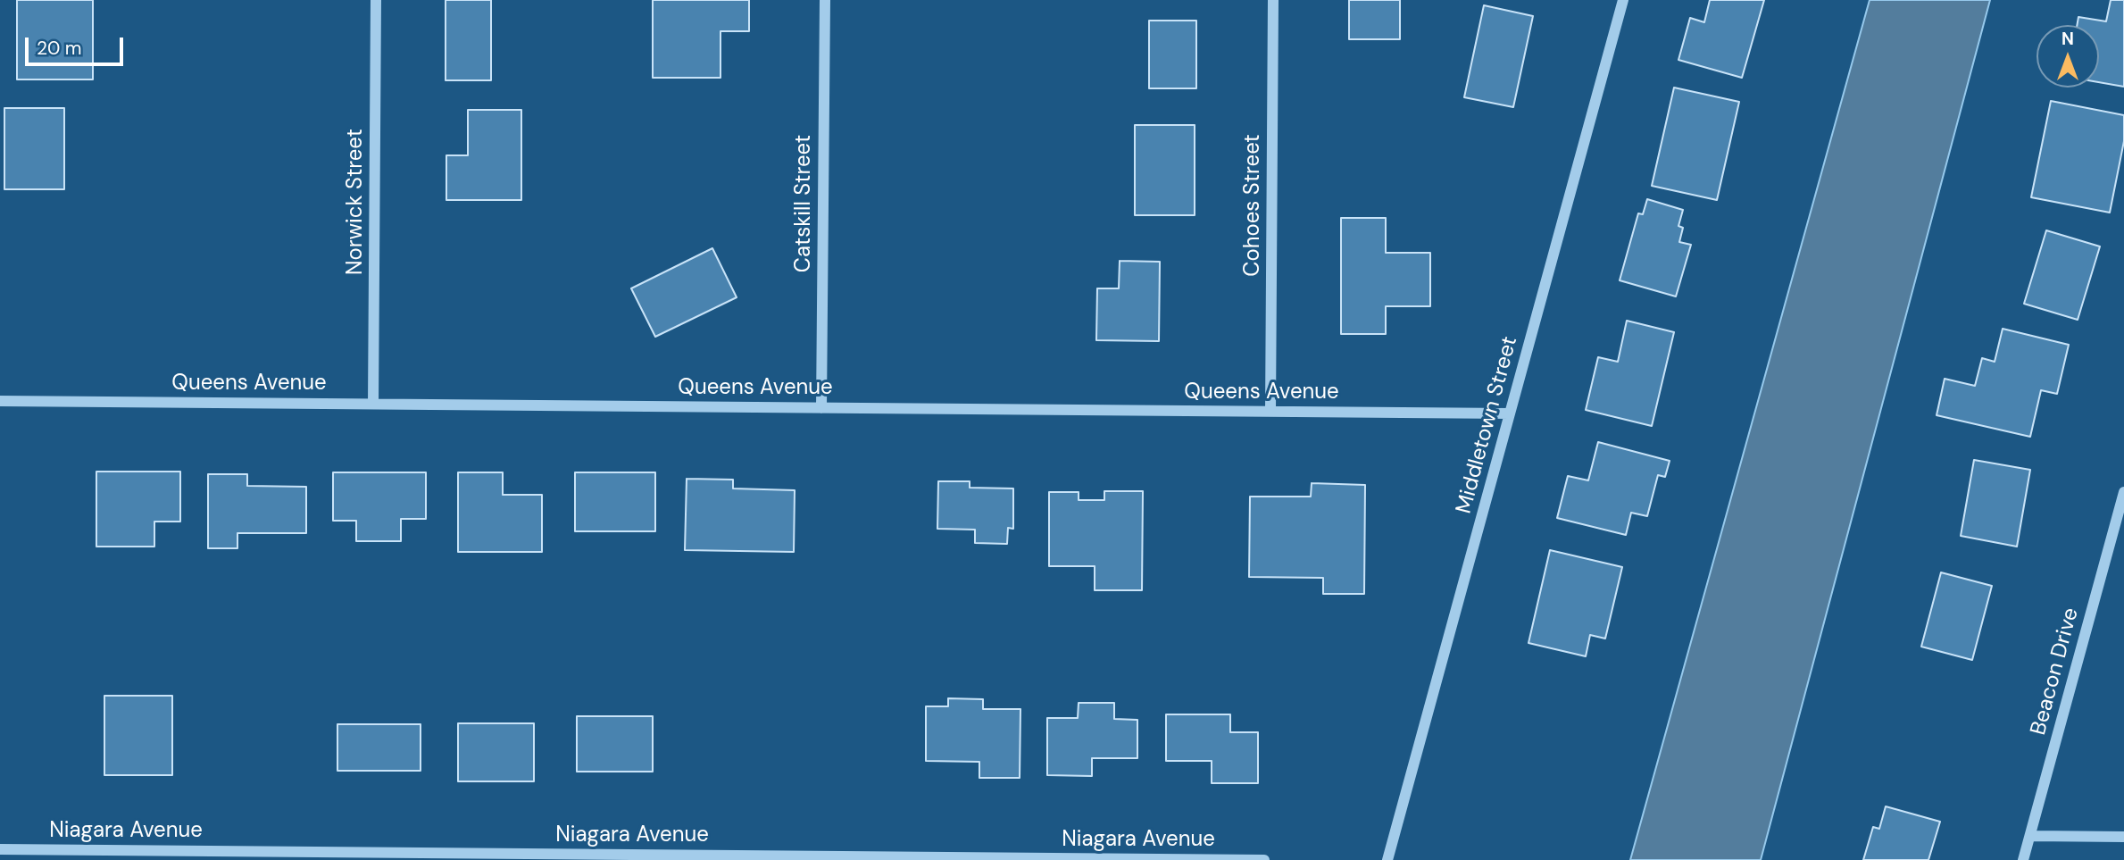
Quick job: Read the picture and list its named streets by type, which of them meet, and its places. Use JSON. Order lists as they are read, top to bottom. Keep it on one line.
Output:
{"streets":{"street":["Norwick Street","Catskill Street","Cohoes Street","Queens Avenue","Middletown Street","Beacon Drive","Niagara Avenue"]},"crossings":[["Norwick Street","Queens Avenue"],["Catskill Street","Queens Avenue"],["Cohoes Street","Queens Avenue"],["Queens Avenue","Middletown Street"]],"scale_bar":"20 m","north":"top"}
